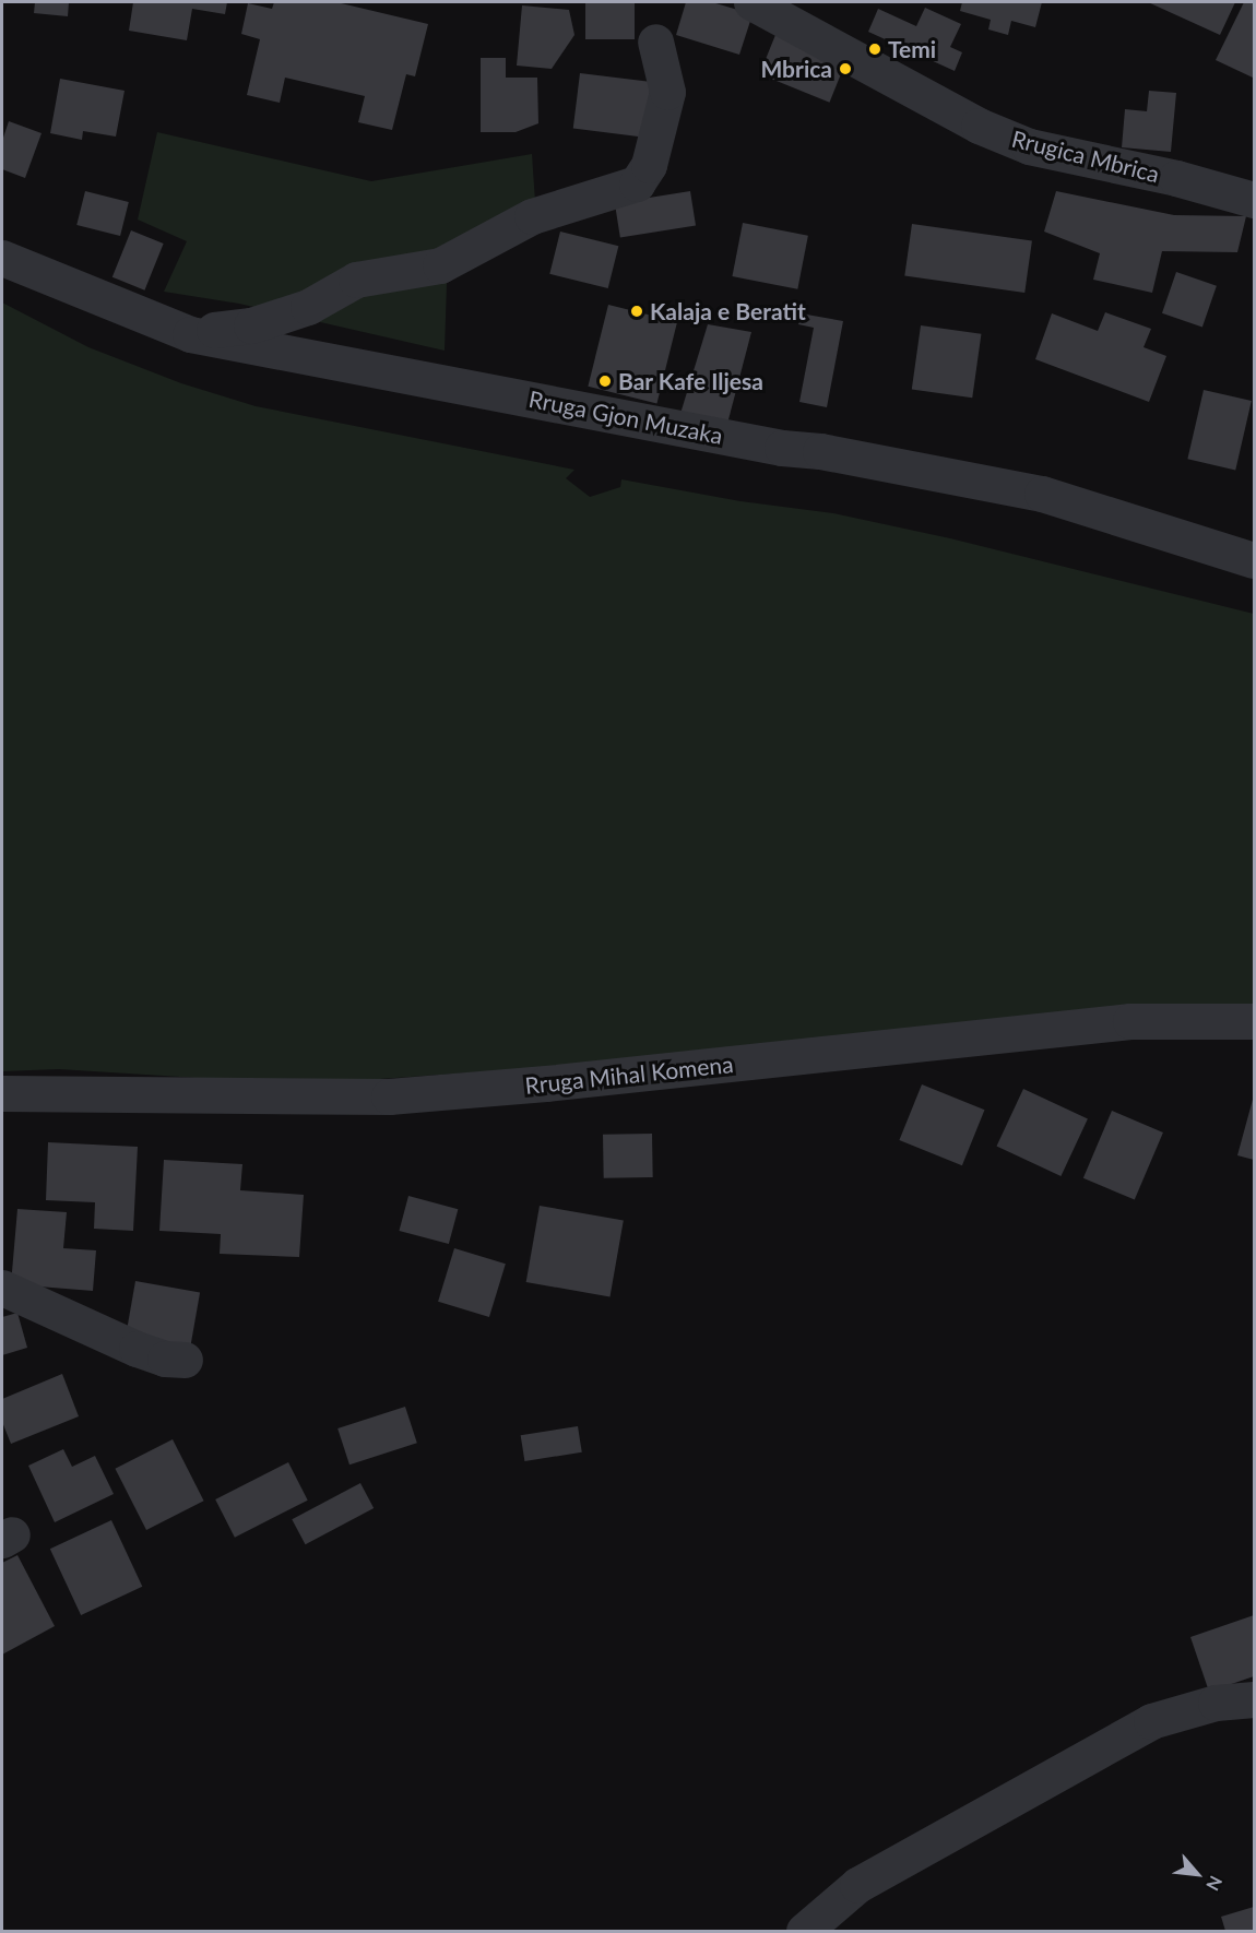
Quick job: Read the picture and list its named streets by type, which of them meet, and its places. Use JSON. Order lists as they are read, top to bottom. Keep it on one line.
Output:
{"streets":{"street":["Rrugica Mbrica","Rruga Gjon Muzaka","Rruga Mihal Komena"]},"places":["Temi","Mbrica","Kalaja e Beratit","Bar Kafe Iljesa"],"north":"bottom right"}
